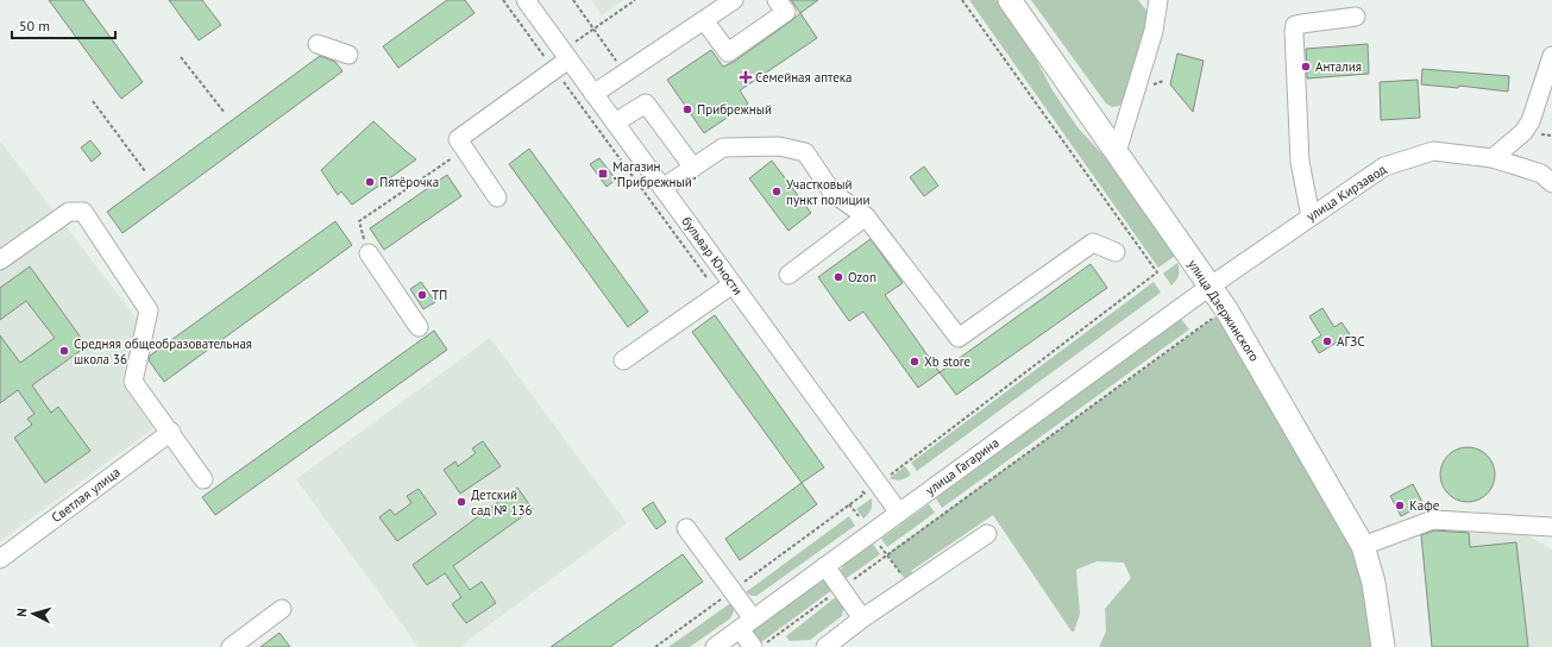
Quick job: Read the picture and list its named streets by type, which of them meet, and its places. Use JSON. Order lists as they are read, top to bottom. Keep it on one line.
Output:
{"streets":{"main road":["улица Дзержинского"],"street":["улица Кирзавод","бульвар Юности","улица Гагарина","Светлая улица"]},"crossings":[["улица Кирзавод","улица Дзержинского"],["улица Кирзавод","улица Гагарина"],["бульвар Юности","улица Гагарина"],["улица Дзержинского","улица Гагарина"]],"places":{"other":["Анталия","Прибрежный","Пятёрочка","Участковый пункт полиции","Ozon","ТП","АГЗС","Средняя общеобразовательная школа 36","Xb store","Детский сад № 136","Кафе"],"health":["Семейная аптека"],"transit":["Магазин \"Прибрежный\""]},"scale_bar":"50 m","north":"left"}
